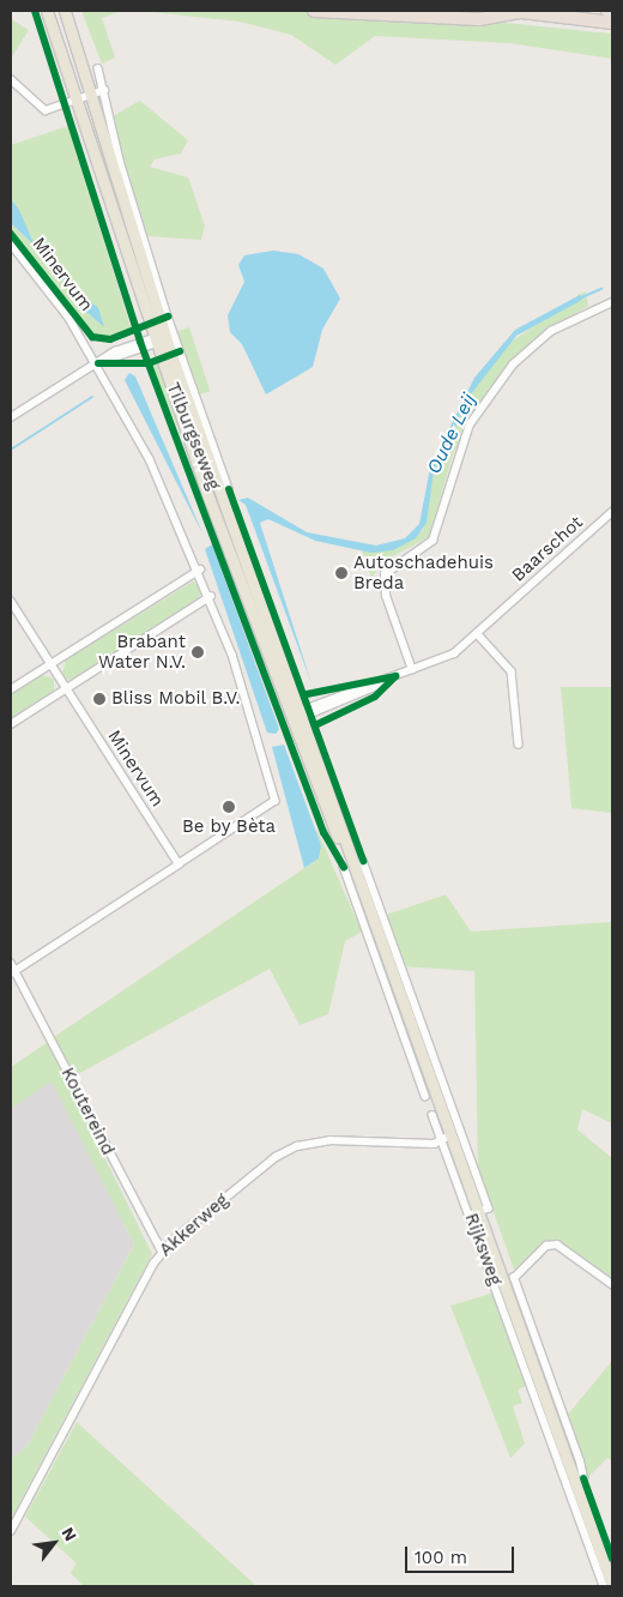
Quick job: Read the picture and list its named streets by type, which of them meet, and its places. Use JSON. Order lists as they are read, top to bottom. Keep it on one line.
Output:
{"streets":{"main road":["Tilburgseweg","Rijksweg"],"street":["Minervum","Baarschot","Koutereind","Akkerweg"]},"crossings":[["Minervum","Koutereind"],["Tilburgseweg","Baarschot"],["Tilburgseweg","Rijksweg"],["Koutereind","Akkerweg"],["Akkerweg","Rijksweg"]],"water":["Oude Leij"],"places":["Autoschadehuis Breda","Brabant Water N.V.","Bliss Mobil B.V.","Be by Bèta"],"scale_bar":"100 m","north":"top right"}
